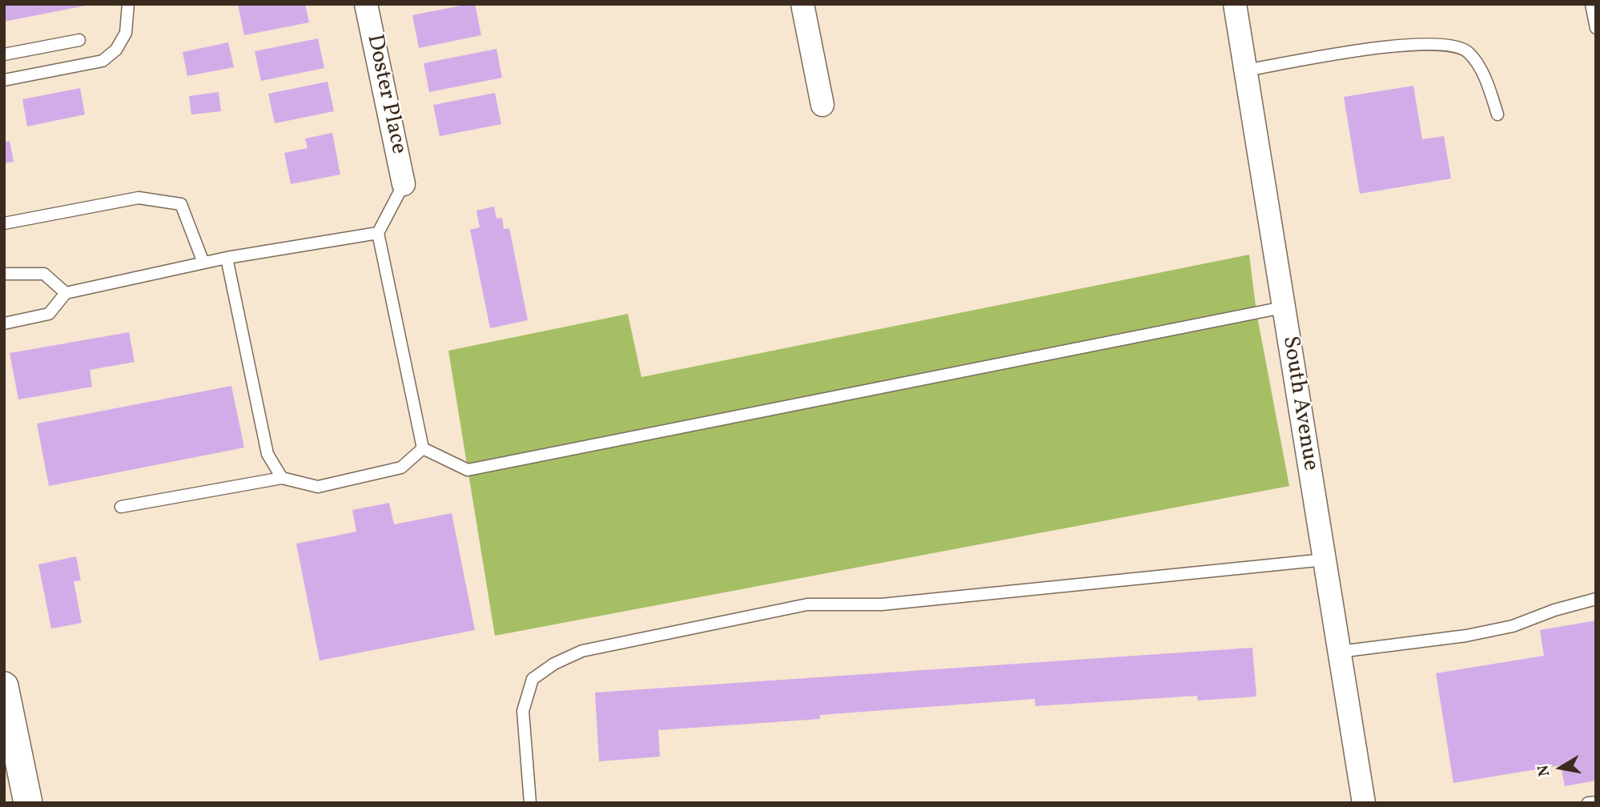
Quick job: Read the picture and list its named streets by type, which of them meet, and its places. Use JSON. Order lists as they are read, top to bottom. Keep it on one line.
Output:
{"streets":{"street":["Doster Place","South Avenue"]},"north":"left"}
